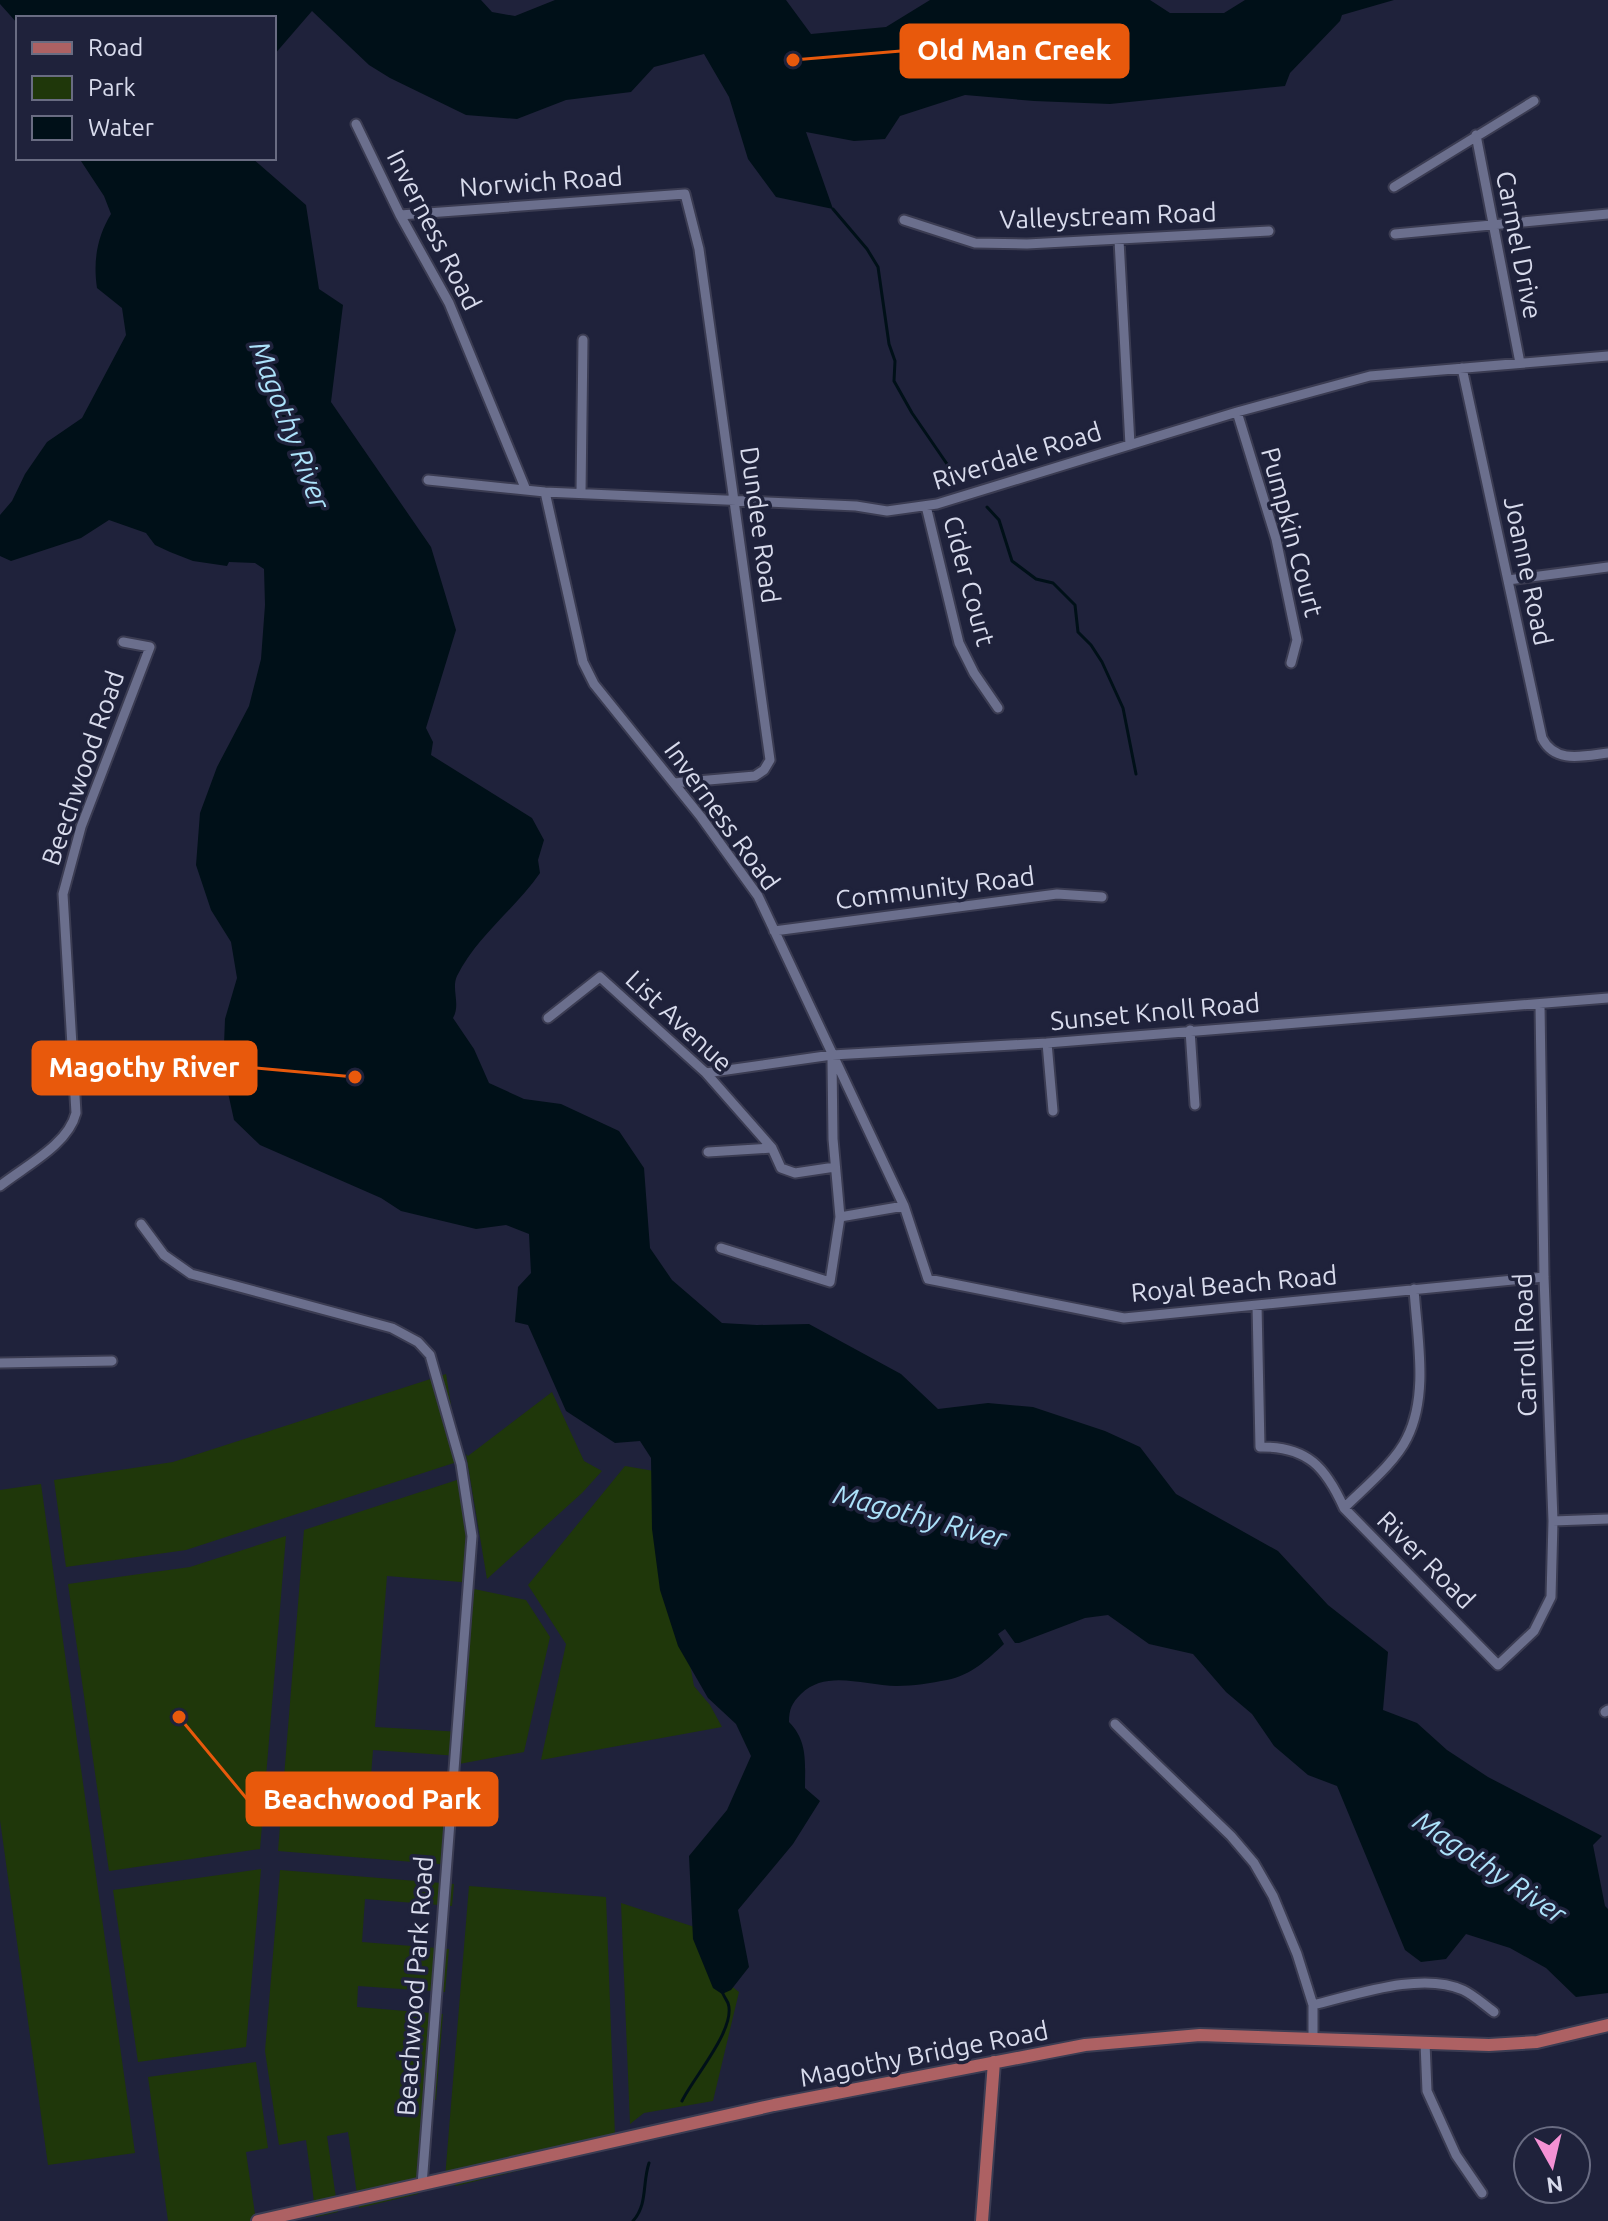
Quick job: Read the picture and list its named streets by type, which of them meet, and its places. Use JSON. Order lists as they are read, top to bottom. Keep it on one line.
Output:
{"streets":{"main road":["Magothy Bridge Road"],"street":["Norwich Road","Valleystream Road","Inverness Road","Carmel Drive","Riverdale Road","Dundee Road","Pumpkin Court","Joanne Road","Cider Court","Beechwood Road","Community Road","Sunset Knoll Road","List Avenue","Royal Beach Road","Carroll Road","River Road","Beachwood Park Road"]},"crossings":[["Norwich Road","Inverness Road"],["Norwich Road","Dundee Road"],["Inverness Road","Riverdale Road"],["Inverness Road","Dundee Road"],["Inverness Road","Community Road"],["Inverness Road","Sunset Knoll Road"],["Inverness Road","Royal Beach Road"],["Carmel Drive","Riverdale Road"],["Riverdale Road","Dundee Road"],["Riverdale Road","Pumpkin Court"],["Riverdale Road","Joanne Road"],["Riverdale Road","Cider Court"],["Sunset Knoll Road","List Avenue"],["Sunset Knoll Road","Carroll Road"],["Royal Beach Road","Carroll Road"],["Royal Beach Road","River Road"],["Carroll Road","River Road"],["Beachwood Park Road","Magothy Bridge Road"]],"water":["Magothy River"],"places":["Old Man Creek","Magothy River","Beachwood Park"],"legend":["Road","Park","Water"],"north":"bottom"}
